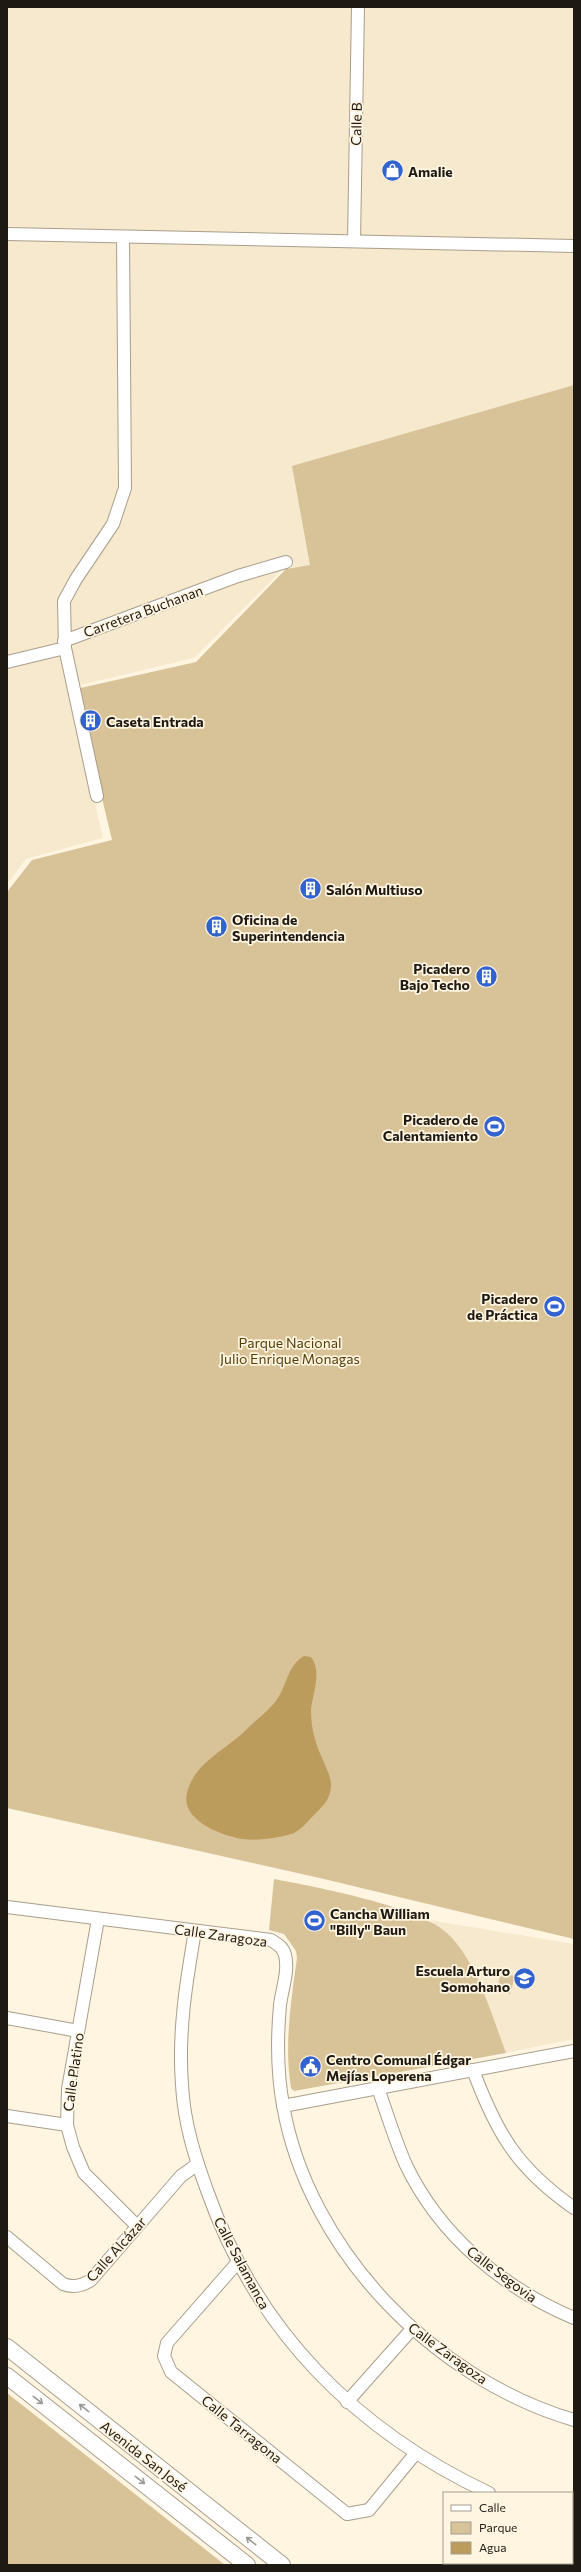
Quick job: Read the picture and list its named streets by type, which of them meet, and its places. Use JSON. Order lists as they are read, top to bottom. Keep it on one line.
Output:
{"streets":{"main road":["Avenida San José"],"street":["Calle B","Carretera Buchanan","Calle Zaragoza","Calle Platino","Calle Alcázar","Calle Salamanca","Calle Segovia","Calle Tarragona"]},"crossings":[["Calle Zaragoza","Calle Platino"],["Calle Zaragoza","Calle Salamanca"],["Calle Platino","Calle Alcázar"],["Calle Alcázar","Calle Salamanca"],["Calle Salamanca","Calle Tarragona"]],"parks":["Parque Nacional Julio Enrique Monagas"],"places":{"shop":["Amalie"],"building":["Caseta Entrada","Salón Multiuso","Oficina de Superintendencia","Picadero Bajo Techo"],"sports":["Picadero de Calentamiento","Picadero de Práctica","Cancha William \"Billy\" Baun"],"school or university":["Escuela Arturo Somohano"],"public building":["Centro Comunal Édgar Mejías Loperena"]},"legend":["Calle","Parque","Agua"]}
